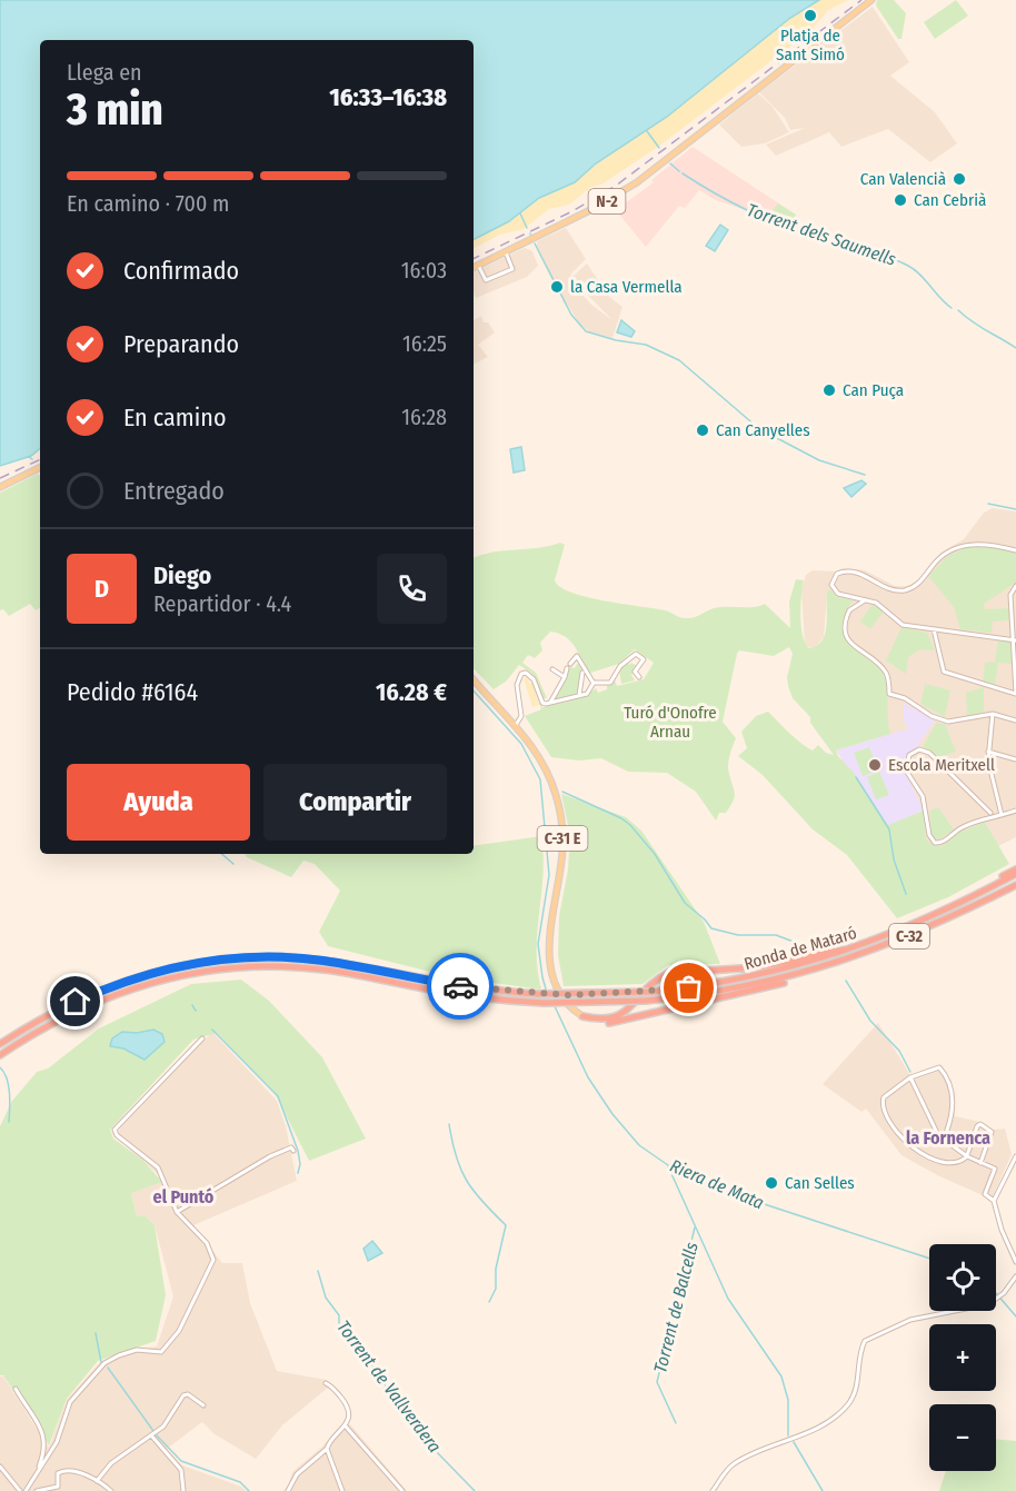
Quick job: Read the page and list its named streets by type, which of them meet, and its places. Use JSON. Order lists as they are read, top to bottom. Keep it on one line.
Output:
{"streets":{"highway":["C-32","Ronda de Mataró"],"main road":["N-2","C-31 E"]},"districts":["la Fornenca","el Puntó"],"water":["Torrent dels Saumells","Riera de Mata","Torrent de Balcells","Torrent de Vallverdera"],"parks":["Turó d'Onofre Arnau"],"places":["Platja de Sant Simó","Can Valencià","Can Cebrià","la Casa Vermella","Can Puça","Can Canyelles","Escola Meritxell","Can Selles"],"page":{"heading":["3 min","Llega en","16:33–16:38"],"panel":["Diego","Repartidor · 4.4","Pedido #6164","16.28 €"],"bar":"En camino · 700 m","list":[["Confirmado","16:03"],["Preparando","16:25"],["En camino","16:28"],"Entregado"],"round":"D","buttons":["Ayuda","Compartir"],"map_buttons":["+","−"]}}
